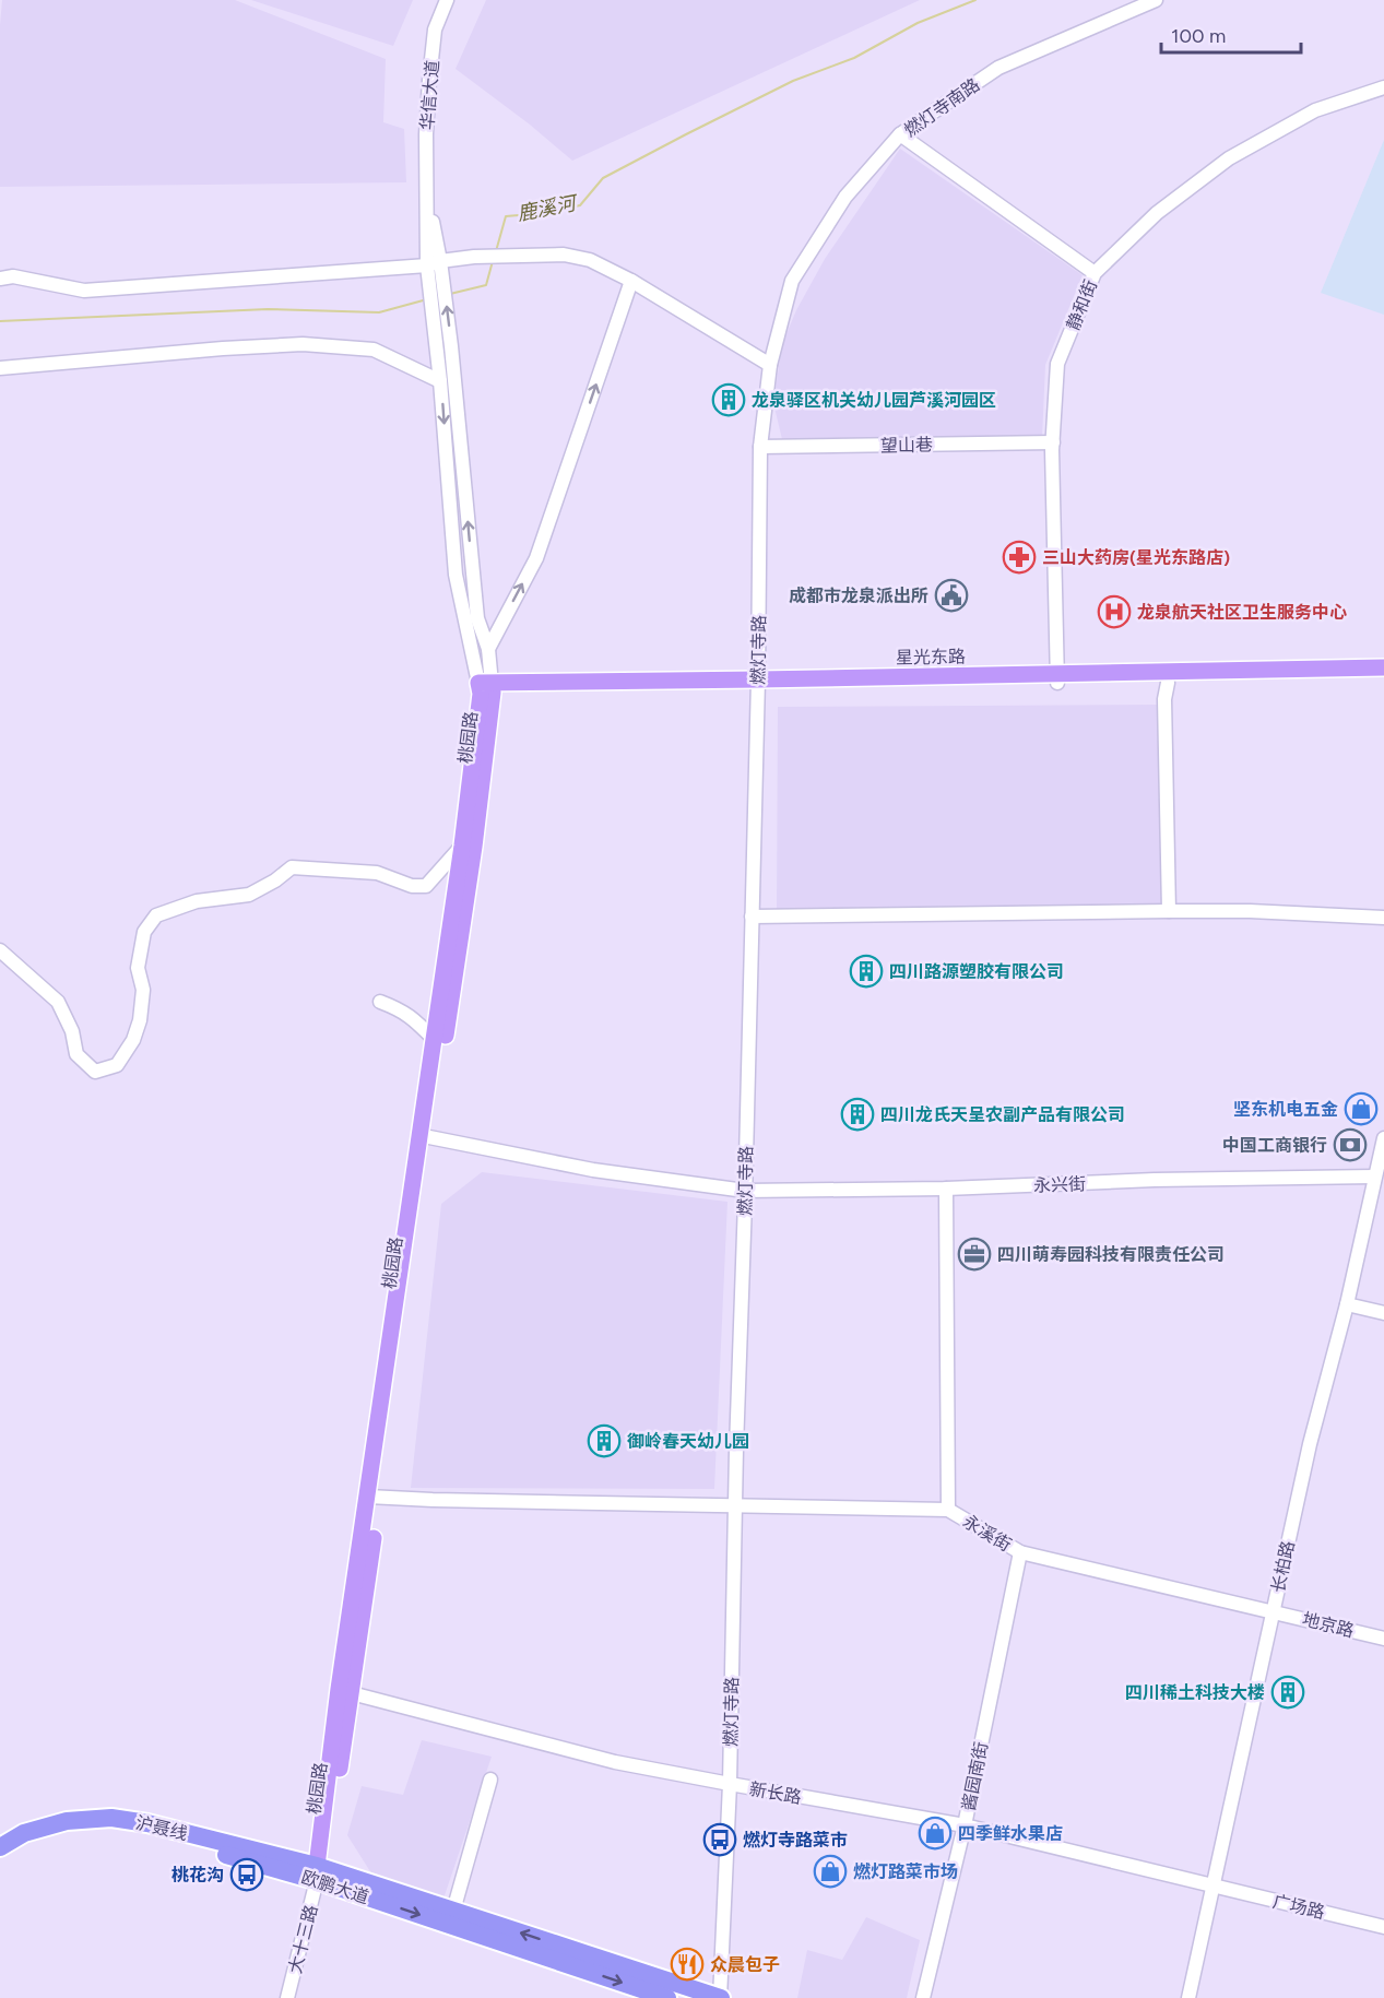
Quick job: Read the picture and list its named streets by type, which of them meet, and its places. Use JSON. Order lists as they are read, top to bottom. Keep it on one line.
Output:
{"streets":{"highway":["沪聂线","欧鹏大道"],"main road":["星光东路","桃园路"],"street":["华信大道","燃灯寺南路","静和街","望山巷","燃灯寺路","永兴街","永溪街","长柏路","地京路","酱园南街","新长路","广场路","大十三路"]},"crossings":[["燃灯寺南路","燃灯寺路"],["静和街","望山巷"],["静和街","星光东路"],["望山巷","燃灯寺路"],["燃灯寺路","星光东路"],["燃灯寺路","永兴街"],["燃灯寺路","永溪街"],["燃灯寺路","新长路"],["燃灯寺路","欧鹏大道"],["星光东路","桃园路"],["桃园路","永兴街"],["桃园路","永溪街"],["桃园路","新长路"],["桃园路","沪聂线"],["桃园路","欧鹏大道"],["桃园路","大十三路"],["永兴街","长柏路"],["永溪街","长柏路"],["永溪街","地京路"],["永溪街","酱园南街"],["长柏路","地京路"],["长柏路","新长路"],["长柏路","广场路"],["酱园南街","新长路"],["新长路","广场路"],["沪聂线","欧鹏大道"],["沪聂线","大十三路"],["欧鹏大道","大十三路"]],"water":["鹿溪河"],"places":{"building":["龙泉驿区机关幼儿园芦溪河园区","四川路源塑胶有限公司","四川龙氏天呈农副产品有限公司","御岭春天幼儿园","四川稀土科技大楼"],"pharmacy":["三山大药房(星光东路店)"],"public building":["成都市龙泉派出所"],"hospital":["龙泉航天社区卫生服务中心"],"shop":["坚东机电五金","四季鲜水果店","燃灯路菜市场"],"bank":["中国工商银行"],"office":["四川萌寿园科技有限责任公司"],"bus stop":["燃灯寺路菜市","桃花沟"],"restaurant":["众晨包子"]},"scale_bar":"100 m"}
